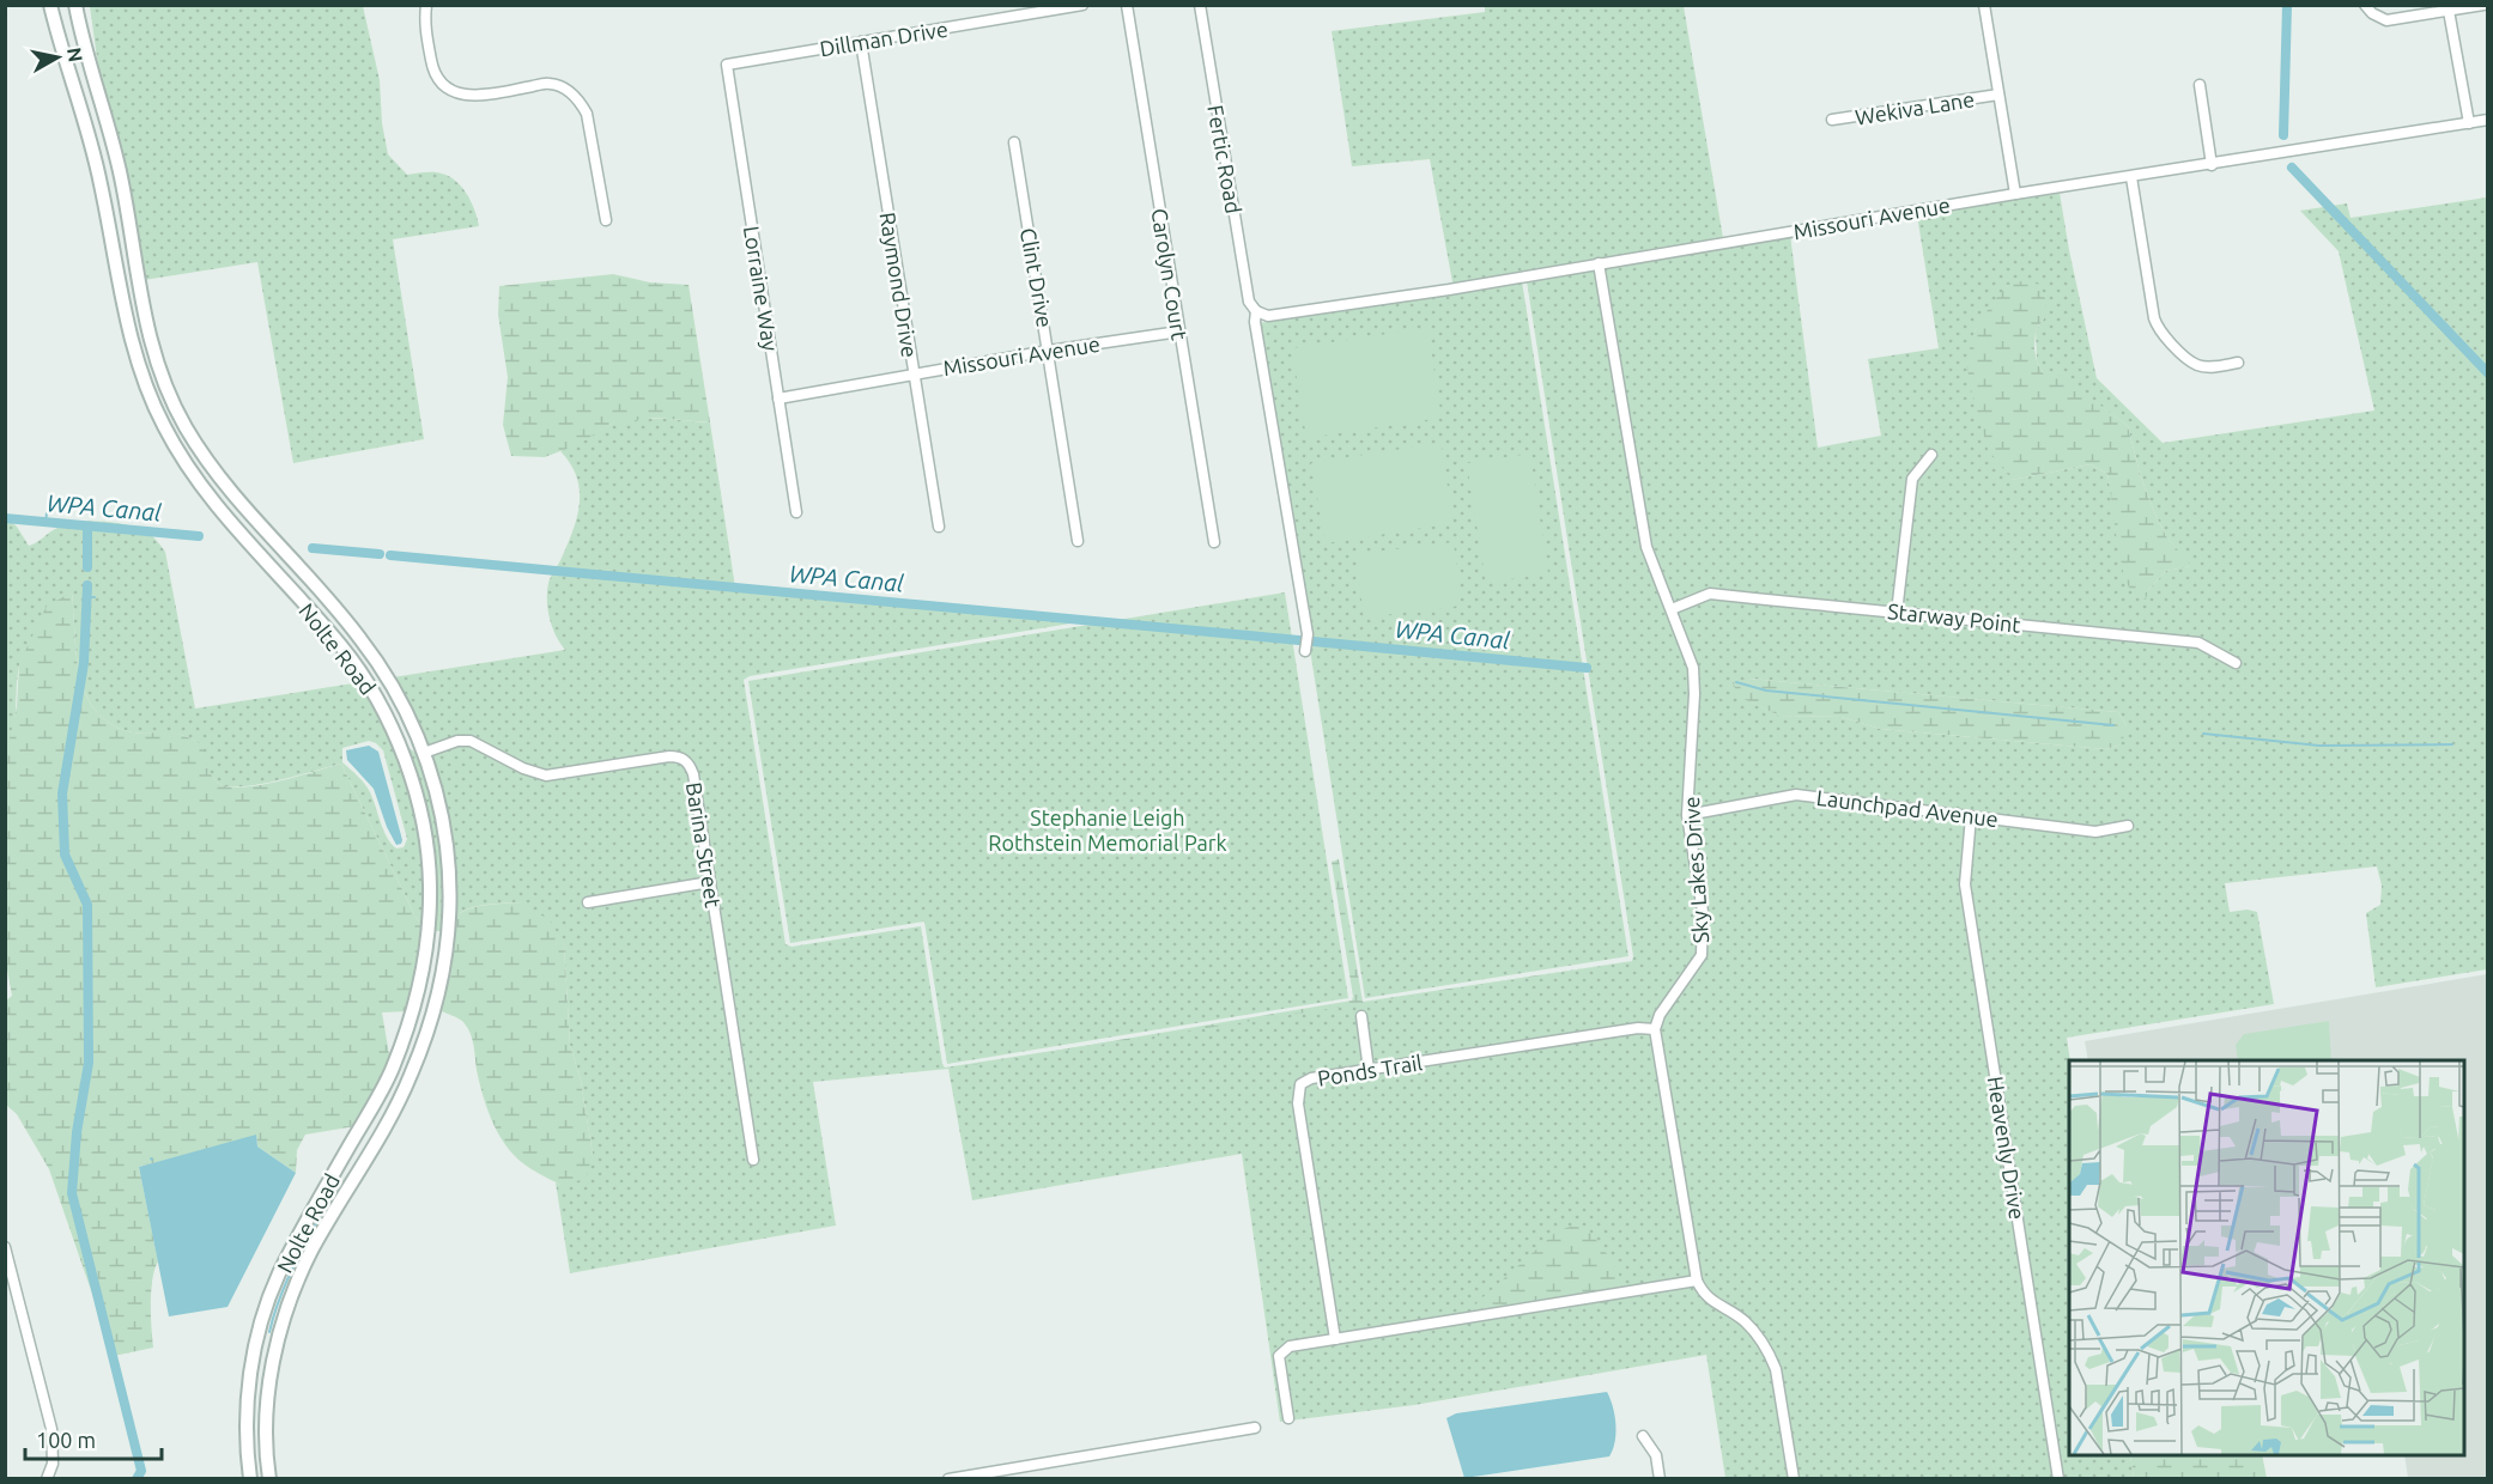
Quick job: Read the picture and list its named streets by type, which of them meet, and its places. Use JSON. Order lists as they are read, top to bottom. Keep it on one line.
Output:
{"streets":{"street":["Dillman Drive","Wekiva Lane","Fertic Road","Missouri Avenue","Carolyn Court","Clint Drive","Raymond Drive","Lorraine Way","Starway Point","Nolte Road","Launchpad Avenue","Barina Street","Sky Lakes Drive","Ponds Trail","Heavenly Drive"]},"crossings":[["Dillman Drive","Raymond Drive"],["Dillman Drive","Lorraine Way"],["Fertic Road","Missouri Avenue"],["Missouri Avenue","Carolyn Court"],["Missouri Avenue","Clint Drive"],["Missouri Avenue","Raymond Drive"],["Missouri Avenue","Lorraine Way"],["Missouri Avenue","Sky Lakes Drive"],["Starway Point","Sky Lakes Drive"],["Nolte Road","Barina Street"],["Launchpad Avenue","Sky Lakes Drive"],["Launchpad Avenue","Heavenly Drive"],["Sky Lakes Drive","Ponds Trail"]],"water":["WPA Canal"],"parks":["Stephanie Leigh Rothstein Memorial Park"],"scale_bar":"100 m","north":"right"}
